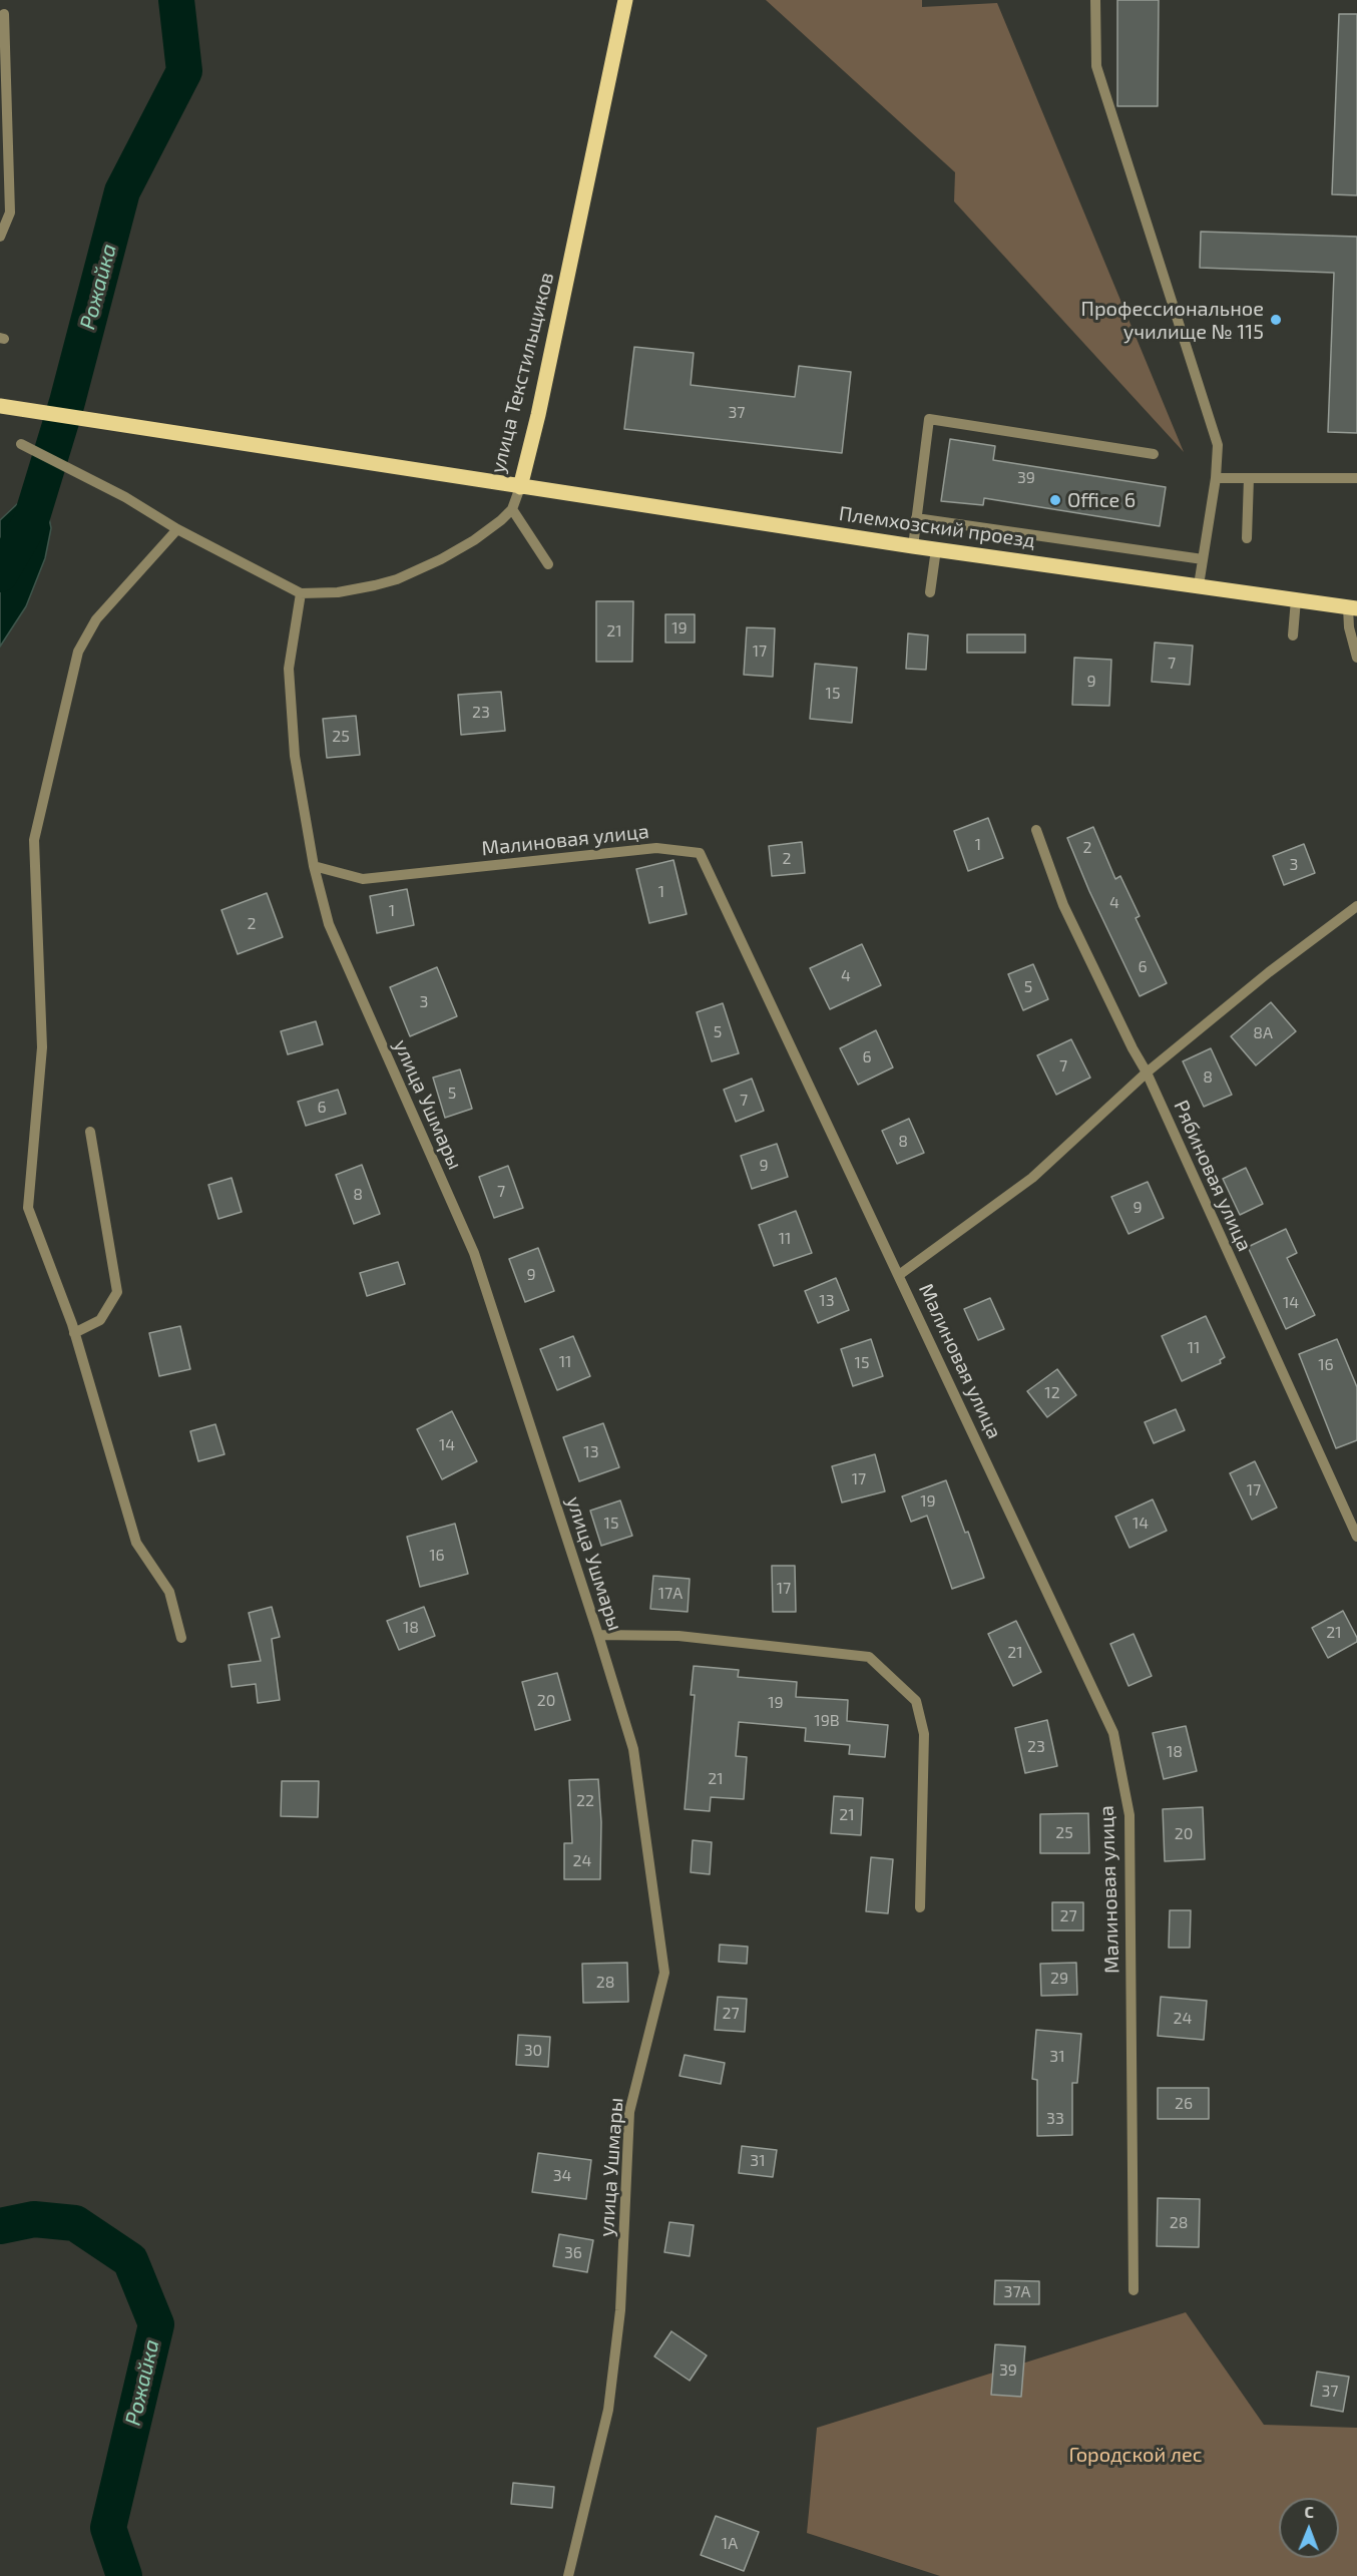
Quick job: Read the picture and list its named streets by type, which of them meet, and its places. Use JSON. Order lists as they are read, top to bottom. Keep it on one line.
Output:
{"streets":{"main road":["улица Текстильщиков","Племхозский проезд"],"street":["Малиновая улица","улица Ушмары","Рябиновая улица"]},"crossings":[["улица Текстильщиков","Племхозский проезд"],["Малиновая улица","улица Ушмары"]],"water":["Рожайка"],"parks":["Городской лес"],"places":["Профессиональное училище № 115","Office 6"],"house_numbers":["37","39","19","21","17","7","9","15","23","25","1","2","2","3","1","4","1","2","6","4","5","3","5","8А","6","7","8","5","7","6","8","9","7","8","9","11","9","13","14","11","11","15","16","12","14","13","17","17","19","15","14","16","17","17А","18","21","21","20","19","19В","23","18","21","22","21","25","20","24","27","29","28","27","24","30","31","26","33","31","34","28","36","37А","39","37","1А"],"north":"top"}
